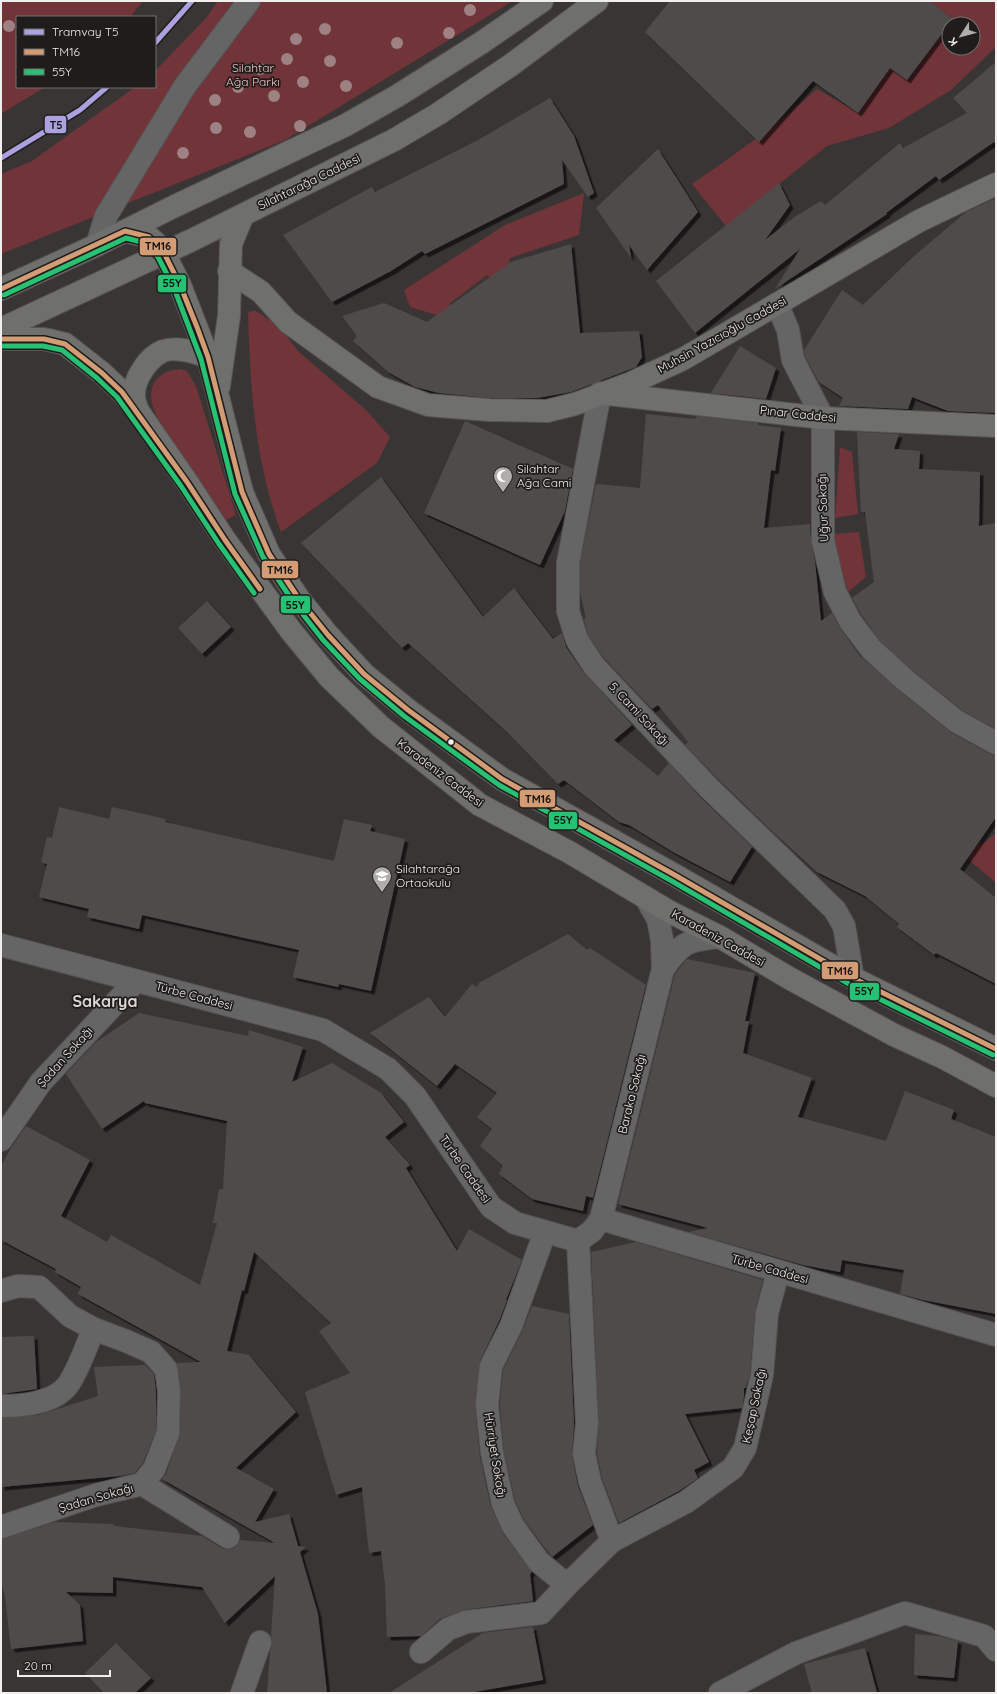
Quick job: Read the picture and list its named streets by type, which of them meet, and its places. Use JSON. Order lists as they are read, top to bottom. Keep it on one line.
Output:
{"streets":{"main road":["Silahtarağa Caddesi","Muhsin Yazıcıoğlu Caddesi","Pınar Caddesi","Karadeniz Caddesi"],"street":["Uğur Sokağı","5. Cami Sokağı","Türbe Caddesi","Şadan Sokağı","Baraka Sokağı","Keşap Sokağı","Hürriyet Sokağı"]},"crossings":[["Muhsin Yazıcıoğlu Caddesi","Pınar Caddesi"],["Muhsin Yazıcıoğlu Caddesi","Uğur Sokağı"],["Muhsin Yazıcıoğlu Caddesi","5. Cami Sokağı"],["Pınar Caddesi","Uğur Sokağı"],["Pınar Caddesi","5. Cami Sokağı"],["Karadeniz Caddesi","Baraka Sokağı"],["Türbe Caddesi","Şadan Sokağı"],["Türbe Caddesi","Baraka Sokağı"],["Türbe Caddesi","Keşap Sokağı"],["Türbe Caddesi","Hürriyet Sokağı"]],"districts":["Sakarya"],"parks":["Silahtar Ağa Parkı"],"places":{"mosque":["Silahtar Ağa Cami"],"school or university":["Silahtarağa Ortaokulu"]},"lines":["tram line T5","transit line TM16","transit line 55Y"],"legend":["Tramvay T5","TM16","55Y"],"scale_bar":"20 m","north":"bottom left"}
